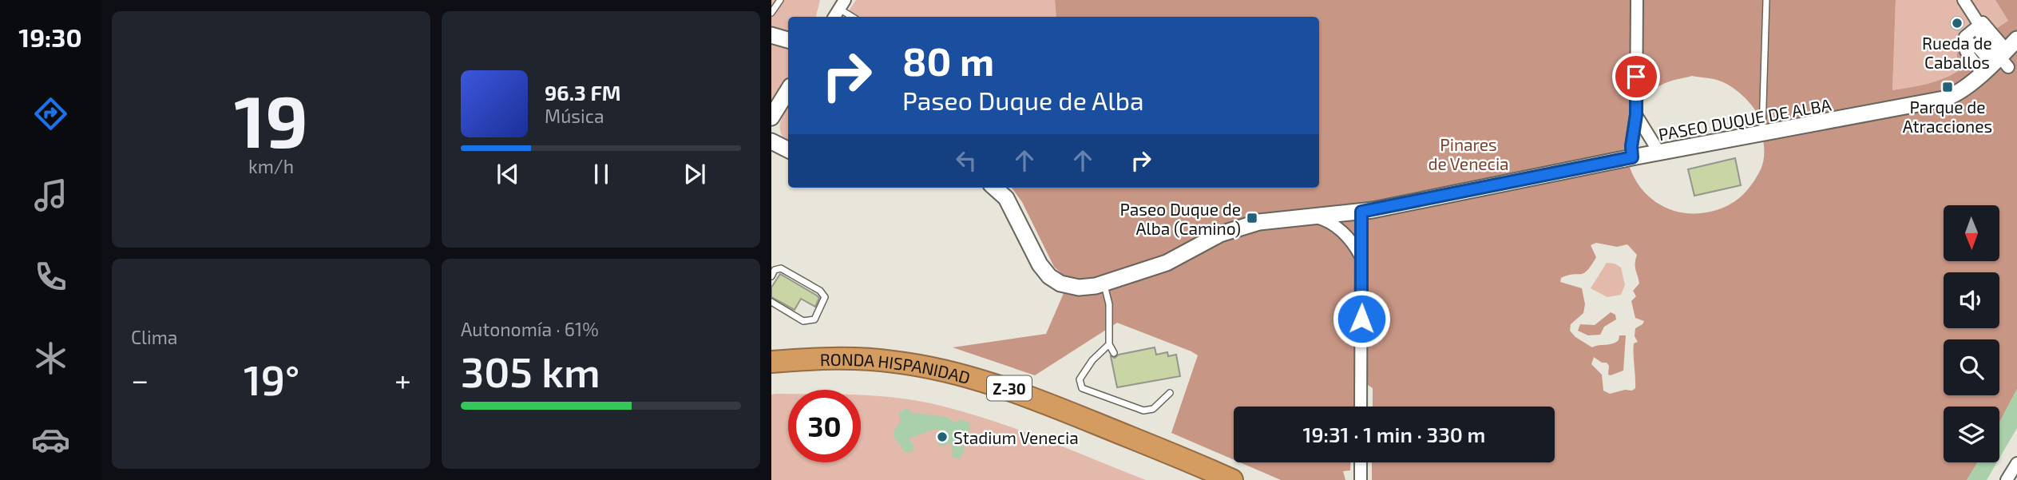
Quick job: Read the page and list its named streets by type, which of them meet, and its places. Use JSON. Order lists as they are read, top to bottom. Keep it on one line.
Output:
{"streets":{"highway":["RONDA HISPANIDAD","Z-30"],"street":["PASEO DUQUE DE ALBA"]},"parks":["Pinares de Venecia"],"places":{"other":["Rueda de Caballos","Stadium Venecia"],"transit":["Parque de Atracciones","Paseo Duque de Alba (Camino)"]},"north":"bottom","page":{"tabs":"19:30","tile":[["19","km/h"],"Clima",["Autonomía · 61%","305 km"]],"turn":["80 m","Paseo Duque de Alba"],"song":["96.3 FM","Música"],"heat":["−","19°","+"],"limit":"30","trip":"19:31 · 1 min · 330 m"}}
